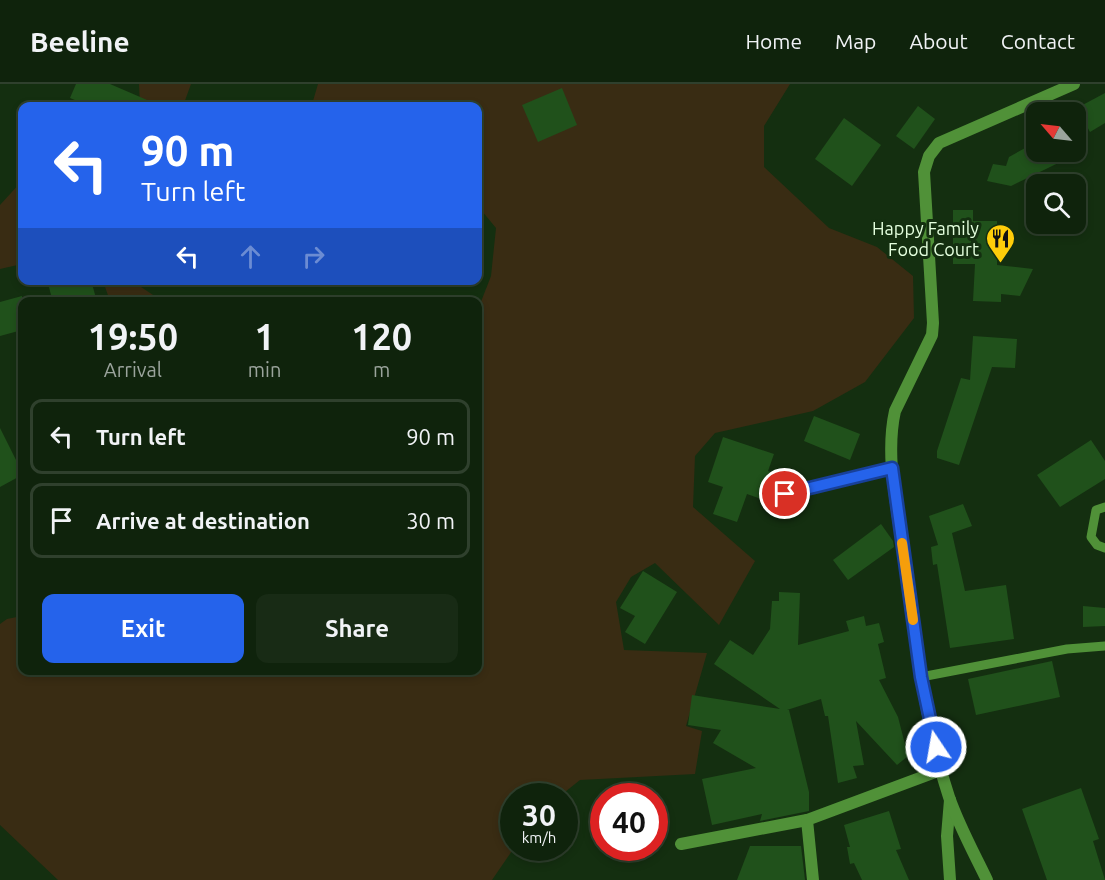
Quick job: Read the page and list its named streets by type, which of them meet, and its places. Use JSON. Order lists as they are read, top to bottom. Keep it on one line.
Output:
{"places":{"restaurant":["Happy Family Food Court"]},"north":"top left","page":{"header":"Beeline","nav":["Home","Map","About","Contact"],"turn":["90 m","Turn left"],"eta":["19:50","Arrival","1","min","120","m"],"list":[{"name":"Turn left","value":"90 m"},{"name":"Arrive at destination","value":"30 m"}],"buttons":["Exit","Share"],"speed":"30 km/h","limit":"40"}}
